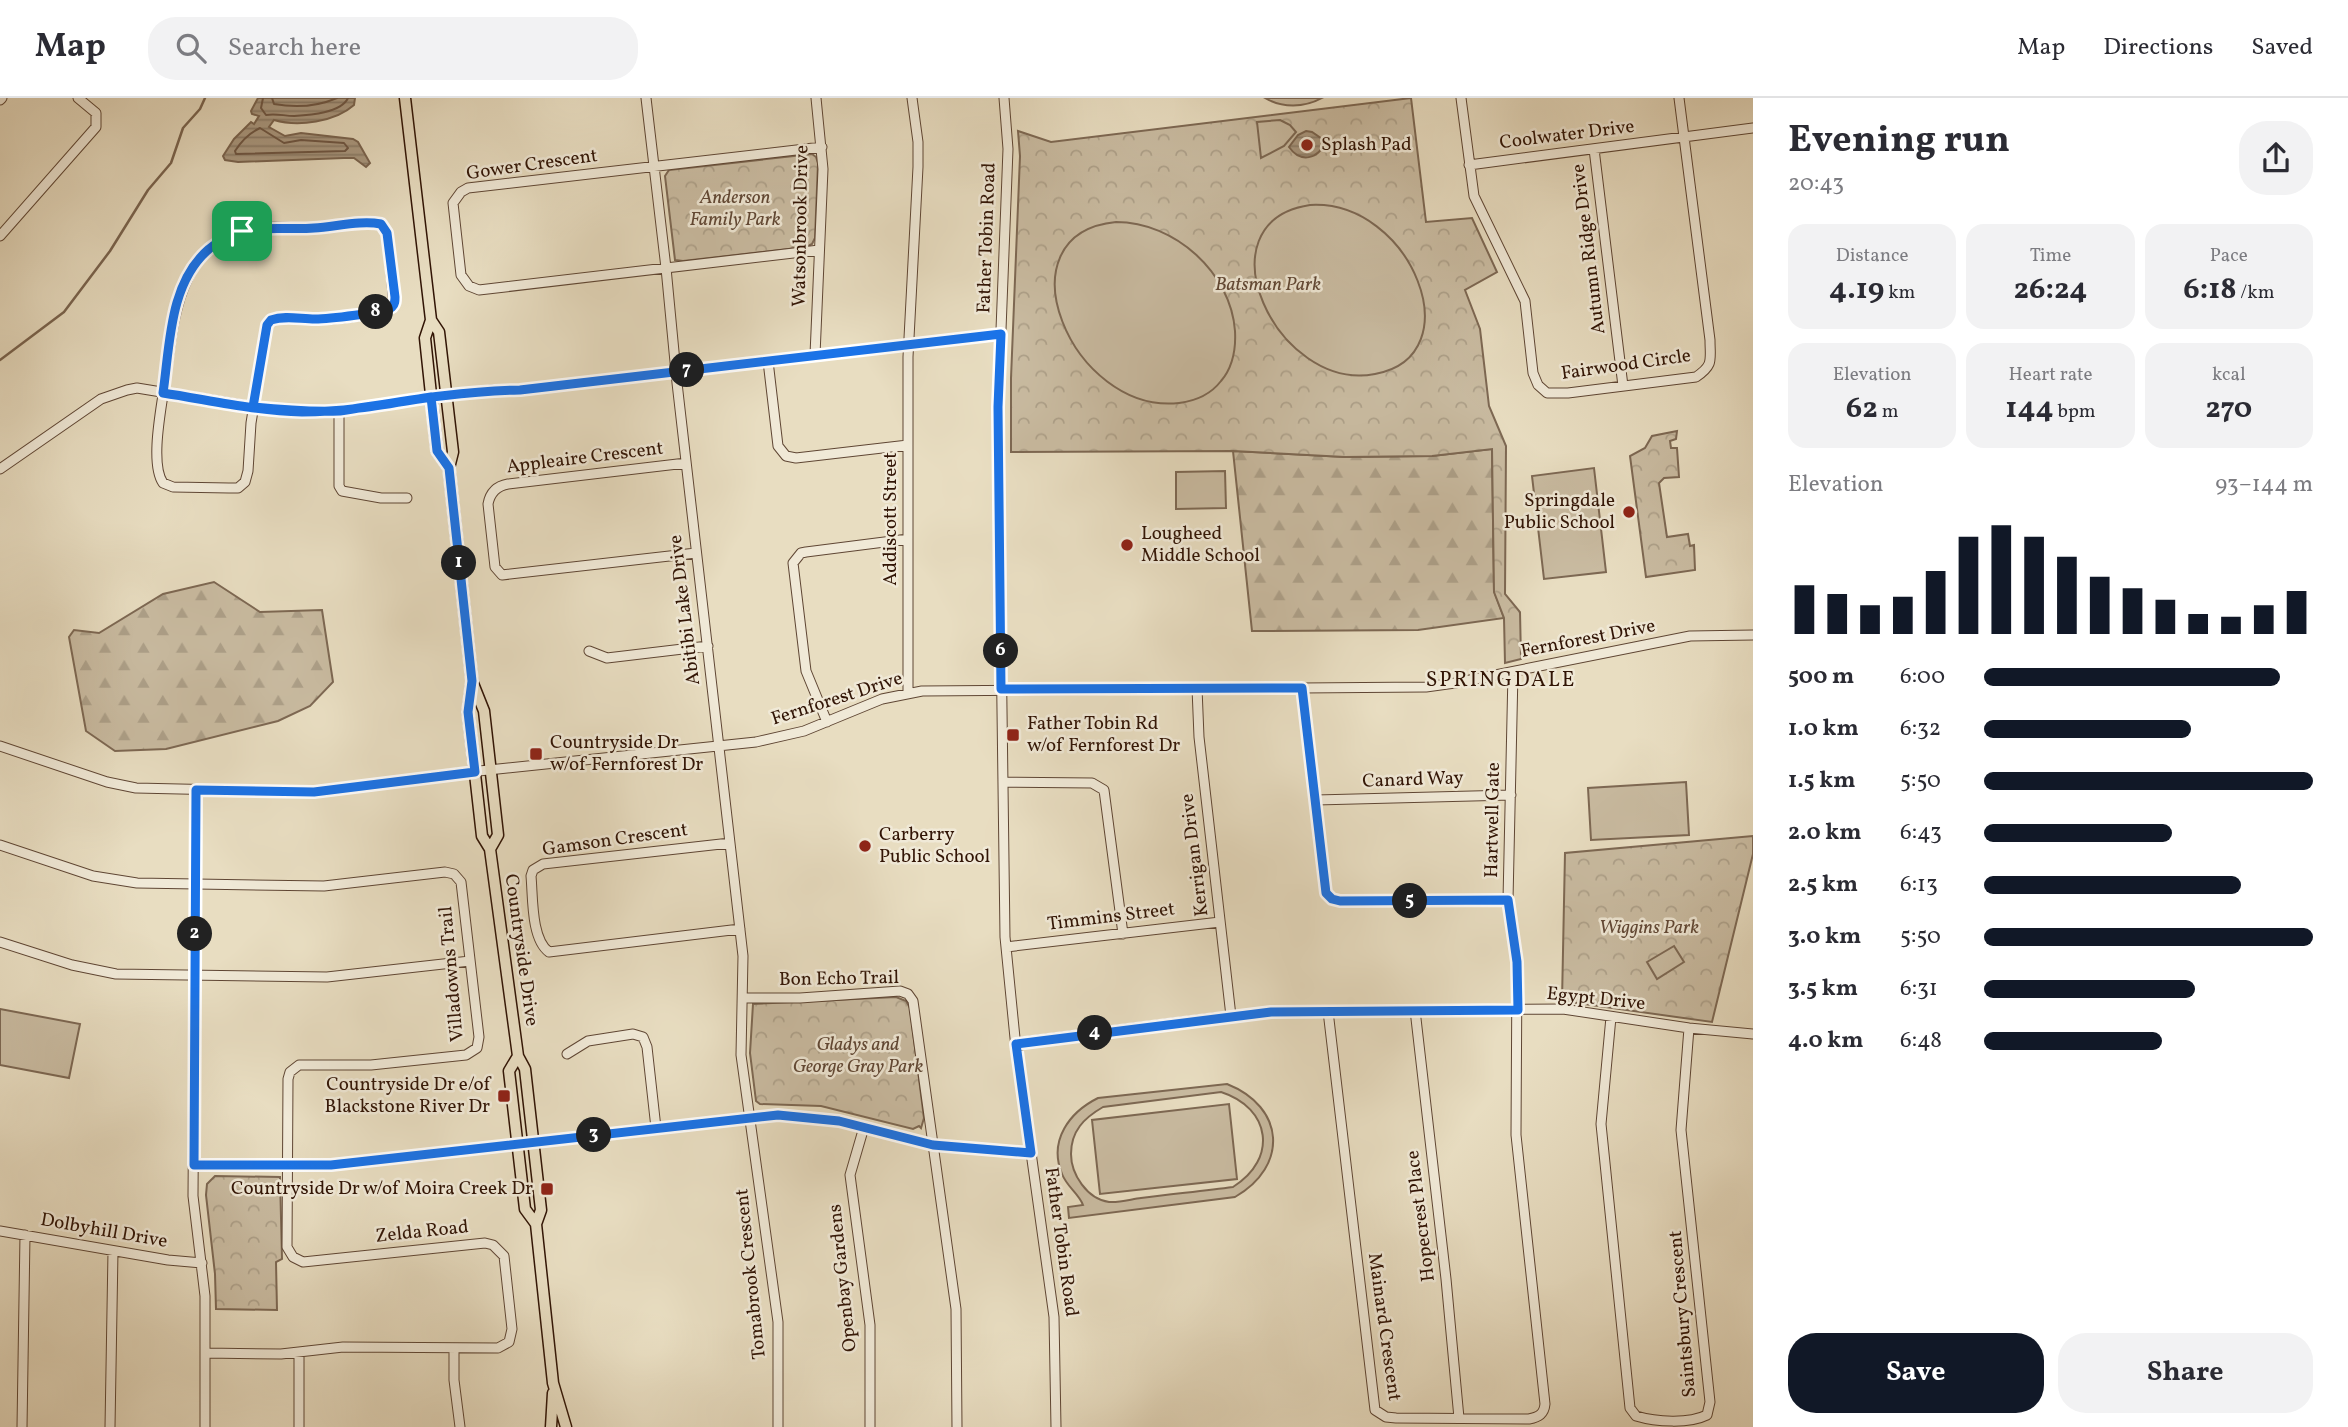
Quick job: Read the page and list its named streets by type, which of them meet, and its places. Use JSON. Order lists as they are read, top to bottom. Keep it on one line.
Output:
{"streets":{"main road":["Countryside Drive"],"street":["Coolwater Drive","Gower Crescent","Watsonbrook Drive","Father Tobin Road","Autumn Ridge Drive","Fairwood Circle","Appleaire Crescent","Addiscott Street","Abitibi Lake Drive","Fernforest Drive","Canard Way","Hartwell Gate","Gamson Crescent","Kerrigan Drive","Timmins Street","Villadowns Trail","Bon Echo Trail","Egypt Drive","Hopecrest Place","Dolbyhill Drive","Zelda Road","Tomabrook Crescent","Openbay Gardens","Saintsbury Crescent","Mainard Crescent"]},"crossings":[["Coolwater Drive","Autumn Ridge Drive"],["Coolwater Drive","Fairwood Circle"],["Gower Crescent","Abitibi Lake Drive"],["Father Tobin Road","Fernforest Drive"],["Father Tobin Road","Timmins Street"],["Father Tobin Road","Egypt Drive"],["Autumn Ridge Drive","Fairwood Circle"],["Appleaire Crescent","Abitibi Lake Drive"],["Addiscott Street","Fernforest Drive"],["Abitibi Lake Drive","Fernforest Drive"],["Abitibi Lake Drive","Gamson Crescent"],["Abitibi Lake Drive","Bon Echo Trail"],["Abitibi Lake Drive","Tomabrook Crescent"],["Fernforest Drive","Hartwell Gate"],["Fernforest Drive","Kerrigan Drive"],["Fernforest Drive","Countryside Drive"],["Fernforest Drive","Dolbyhill Drive"],["Canard Way","Hartwell Gate"],["Hartwell Gate","Egypt Drive"],["Hartwell Gate","Mainard Crescent"],["Kerrigan Drive","Timmins Street"],["Kerrigan Drive","Egypt Drive"],["Villadowns Trail","Dolbyhill Drive"],["Villadowns Trail","Zelda Road"],["Egypt Drive","Hopecrest Place"],["Egypt Drive","Saintsbury Crescent"],["Egypt Drive","Mainard Crescent"],["Hopecrest Place","Mainard Crescent"],["Dolbyhill Drive","Zelda Road"]],"districts":["SPRINGDALE"],"parks":["Anderson Family Park","Batsman Park","Wiggins Park","Gladys and George Gray Park"],"places":{"other":["Splash Pad","Springdale Public School","Lougheed Middle School","Carberry Public School"],"transit":["Father Tobin Rd w/of Fernforest Dr","Countryside Dr w/of Fernforest Dr","Countryside Dr e/of Blackstone River Dr","Countryside Dr w/of Moira Creek Dr"]},"page":{"header":"Map","search":"Search here","nav":["Map","Directions","Saved"],"heading":["Evening run","20:43"],"stats":[["Distance","4.19 km"],["Time","26:24"],["Pace","6:18 /km"],["Elevation","62 m"],["Heart rate","144 bpm"],["kcal","270"]],"pins":["8","7","1","6","5","2","4","3"],"chart":["Elevation","93–144 m"],"list":[{"name":"500 m","note":"6:00"},{"name":"1.0 km","note":"6:32"},{"name":"1.5 km","note":"5:50"},{"name":"2.0 km","note":"6:43"},{"name":"2.5 km","note":"6:13"},{"name":"3.0 km","note":"5:50"},{"name":"3.5 km","note":"6:31"},{"name":"4.0 km","note":"6:48"}],"buttons":["Save","Share"]}}
